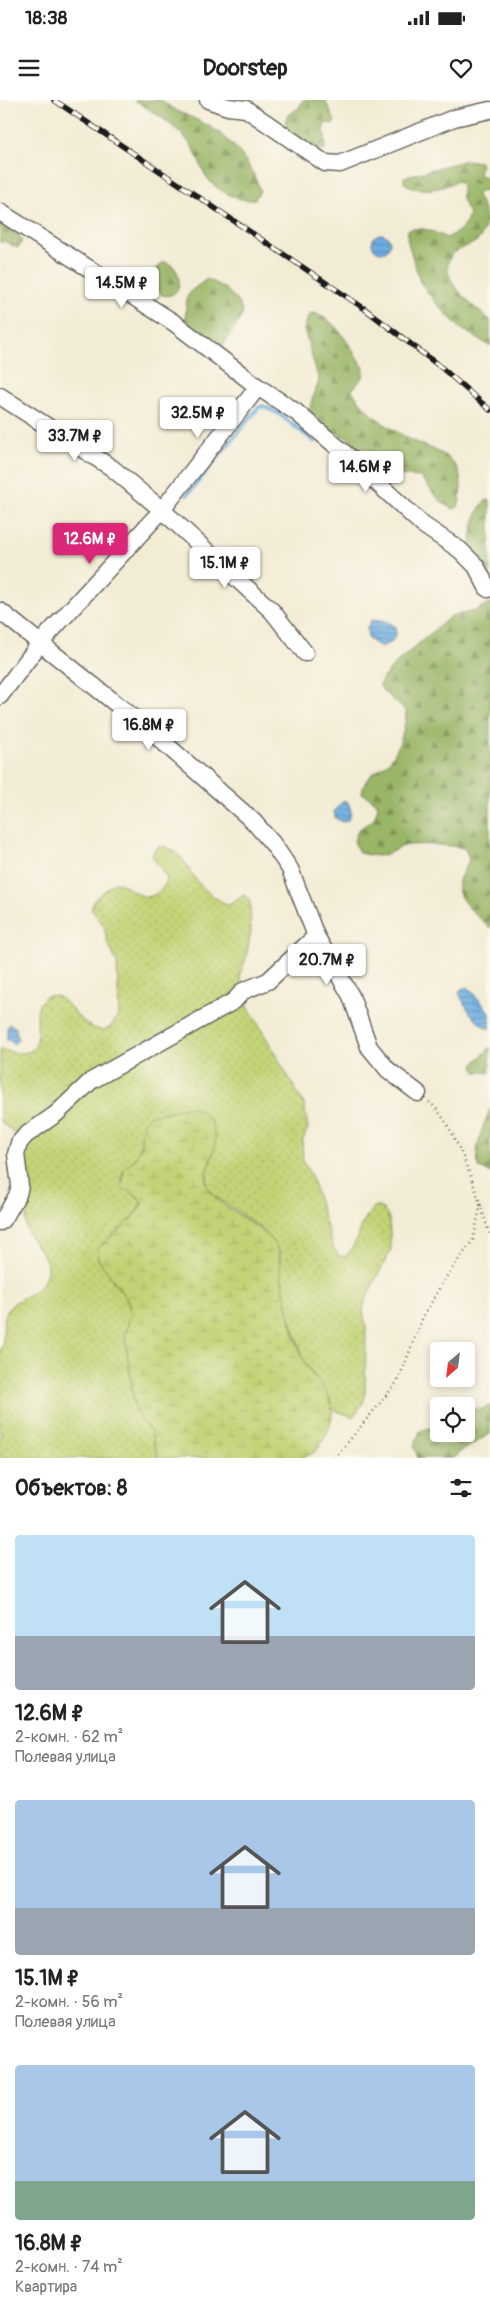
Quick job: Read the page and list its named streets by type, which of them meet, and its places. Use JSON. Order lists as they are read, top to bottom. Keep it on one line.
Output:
{"north":"bottom left","page":{"status":"18:38","header":"Doorstep","price":["14.5M ₽","32.5M ₽","33.7M ₽","14.6M ₽","12.6M ₽","15.1M ₽","16.8M ₽","20.7M ₽"],"heading":"Объектов: 8","list":[{"name":"12.6M ₽","note":"2-комн. · 62 m² · Полевая улица"},{"name":"15.1M ₽","note":"2-комн. · 56 m² · Полевая улица"},{"name":"16.8M ₽","note":"2-комн. · 74 m² · Квартира"}]}}
